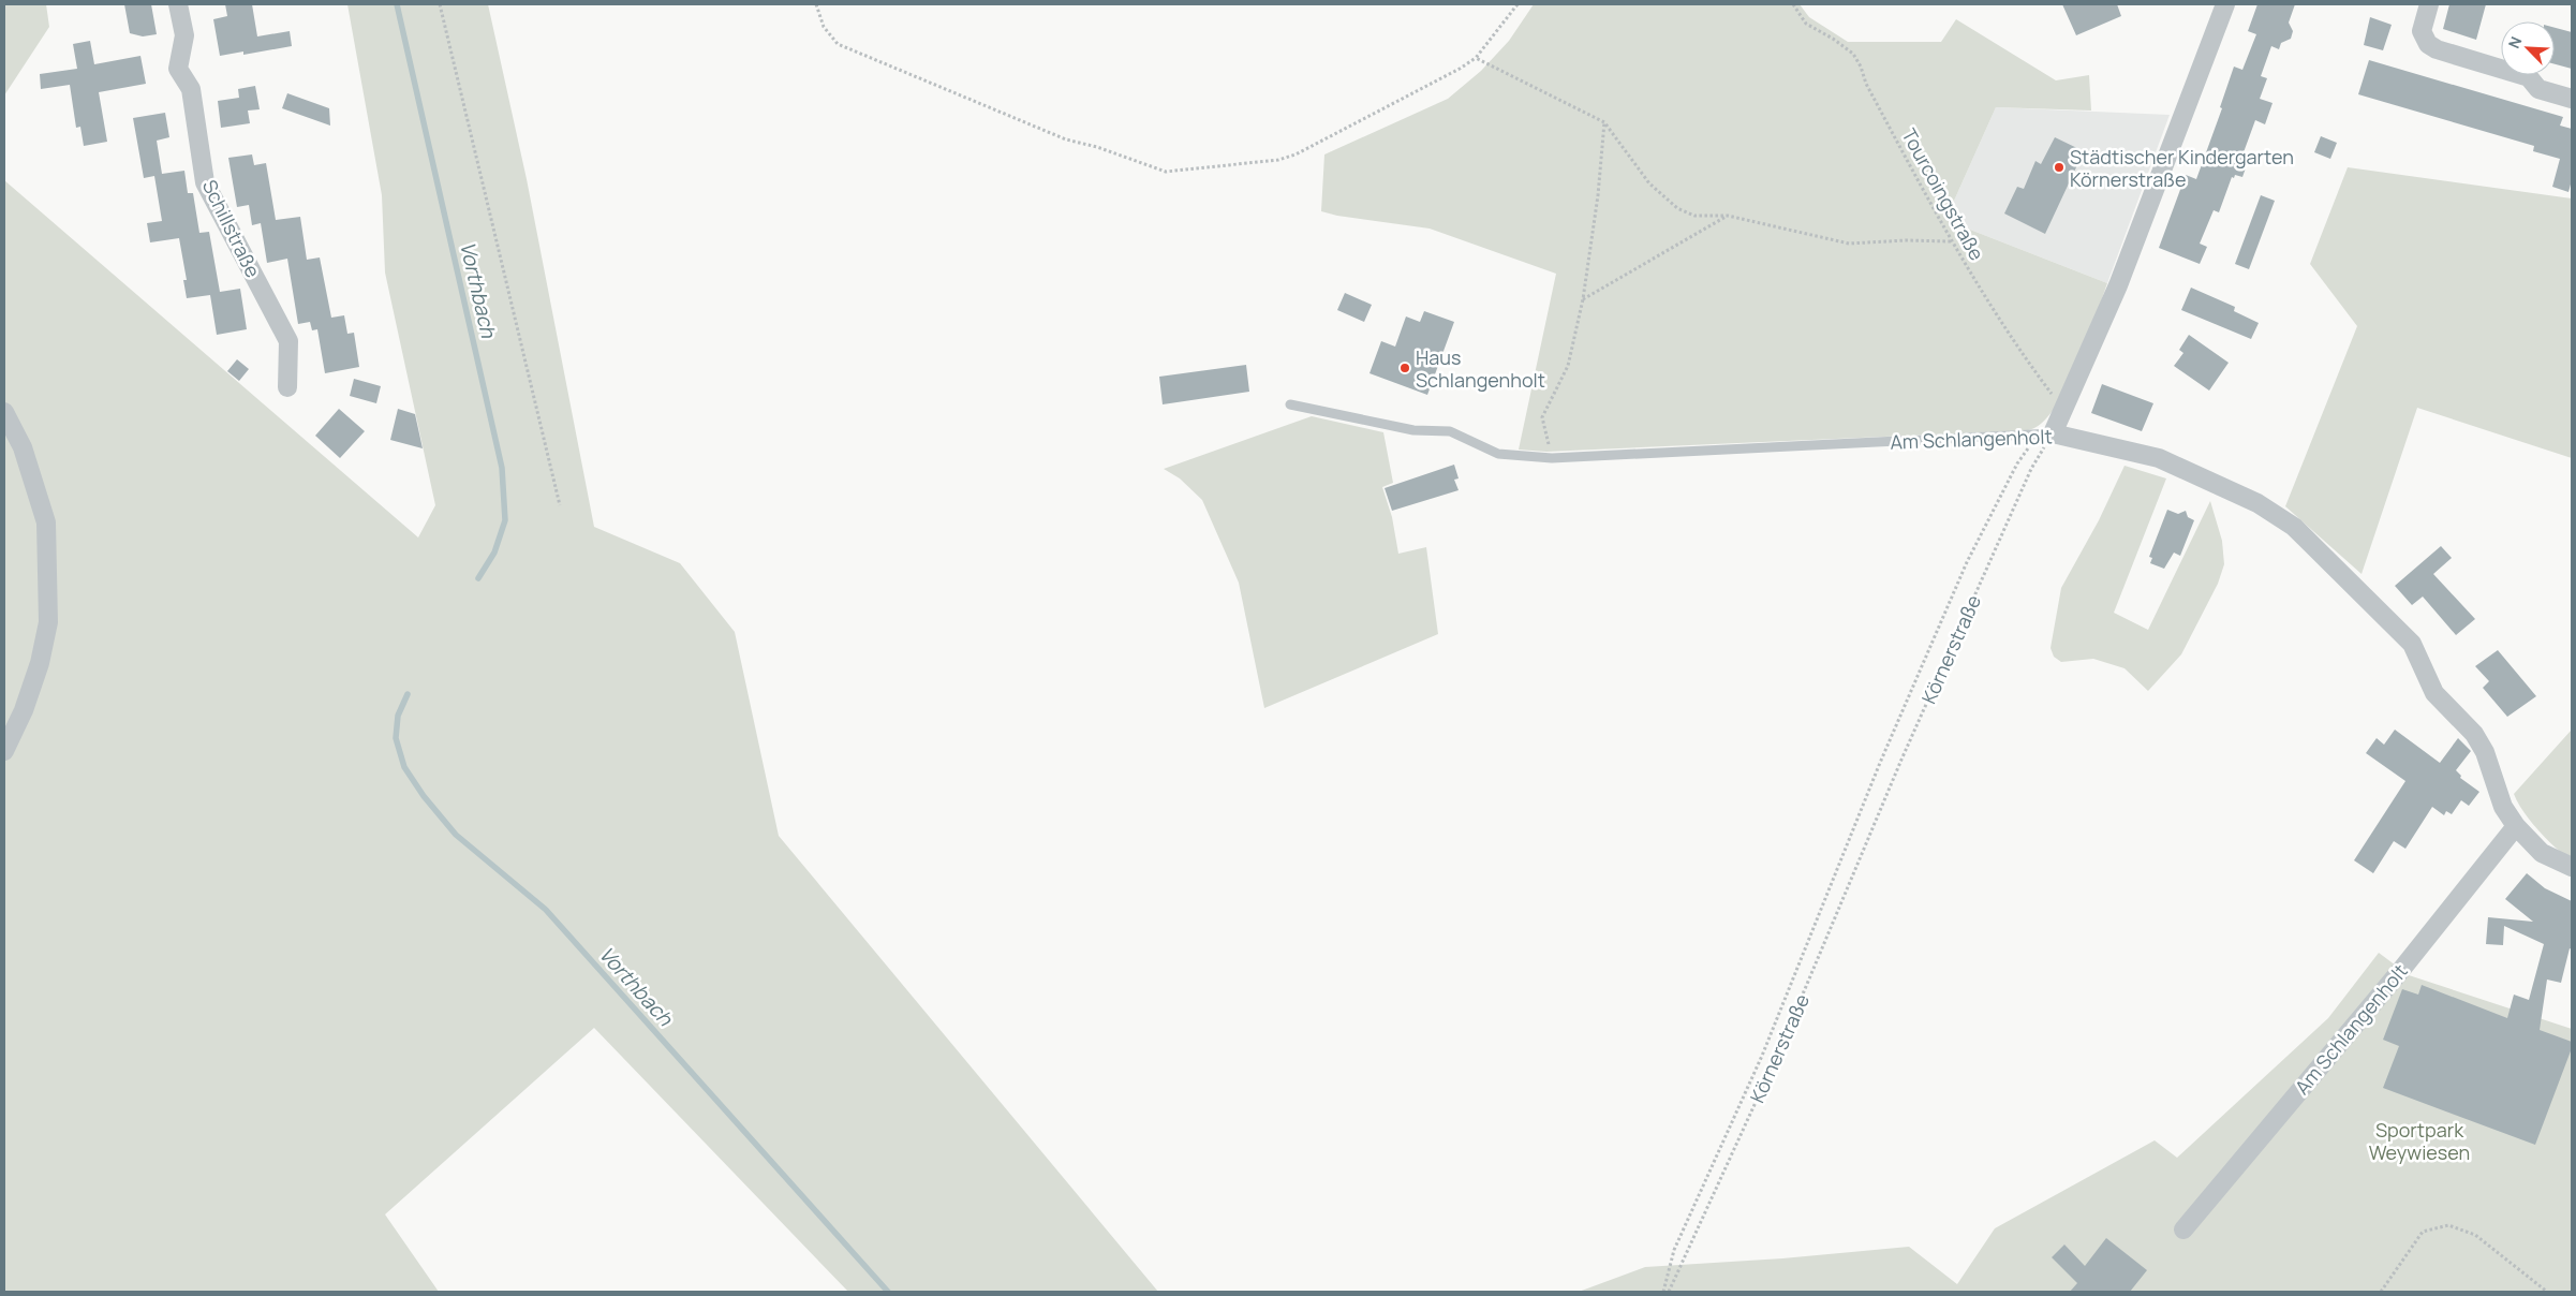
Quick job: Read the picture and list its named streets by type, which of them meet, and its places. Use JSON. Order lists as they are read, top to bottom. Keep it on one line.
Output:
{"streets":{"street":["Schillstraße","Am Schlangenholt"],"path":["Tourcoingstraße","Körnerstraße"]},"crossings":[["Am Schlangenholt","Körnerstraße"]],"water":["Vorthbach"],"parks":["Sportpark Weywiesen"],"places":["Städtischer Kindergarten Körnerstraße","Haus Schlangenholt"],"north":"top left"}
